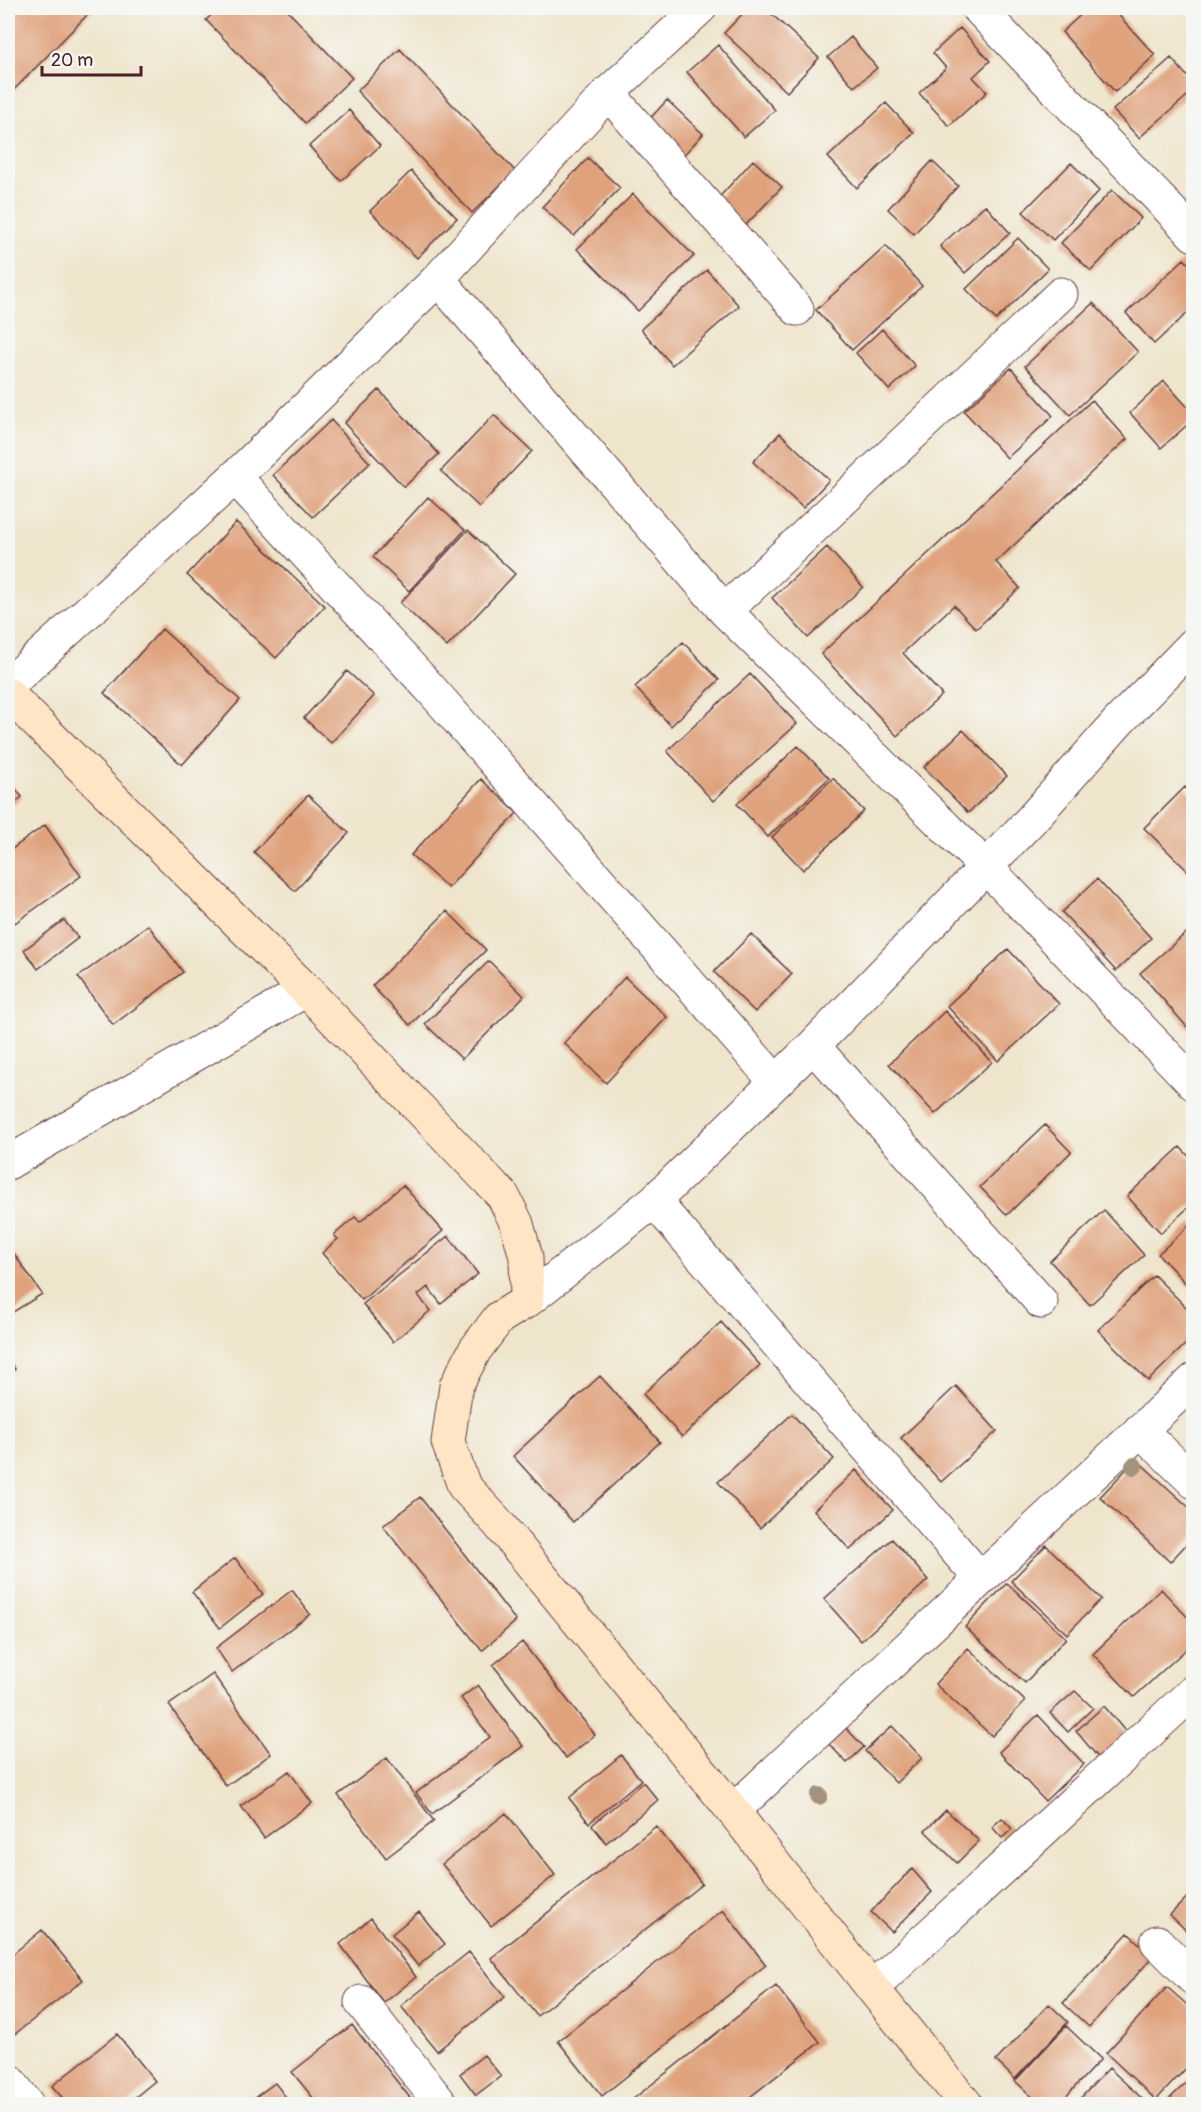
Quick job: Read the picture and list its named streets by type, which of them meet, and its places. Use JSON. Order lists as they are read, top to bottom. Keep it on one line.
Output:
{"scale_bar":"20 m"}
